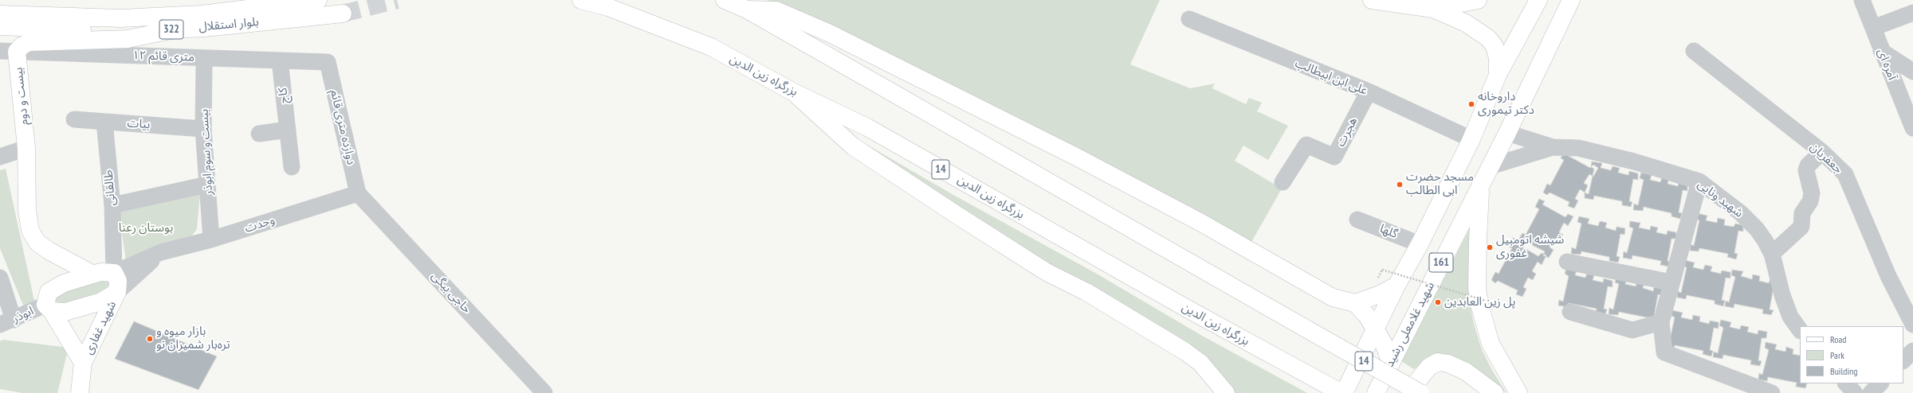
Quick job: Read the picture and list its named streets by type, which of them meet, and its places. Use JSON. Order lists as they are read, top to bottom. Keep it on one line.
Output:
{"streets":{"main road":["بلوار استقلال","322","بزرگراه زین الدین","بیست و دوم","14","161","شهید غلامعلی رشید","شهید غفاری"],"street":["۱۲ متری قائم","آمره ای","علی ابن ابیطالب","کاج","بیات","دوازده متری قائم","هجرت","بیست و سوم ابوذر","جعفریان","طالقانی","شهید ونایی","وحدت","گلها","حاجی بیگی","ابوذر"]},"crossings":[["بلوار استقلال","بیست و دوم"],["۱۲ متری قائم","کاج"],["۱۲ متری قائم","بیست و دوم"],["۱۲ متری قائم","دوازده متری قائم"],["علی ابن ابیطالب","هجرت"],["علی ابن ابیطالب","161"],["بیات","بیست و سوم ابوذر"],["بیات","طالقانی"],["دوازده متری قائم","وحدت"],["دوازده متری قائم","حاجی بیگی"],["بیست و سوم ابوذر","وحدت"],["طالقانی","وحدت"],["شهید ونایی","شهید غلامعلی رشید"],["وحدت","حاجی بیگی"],["وحدت","شهید غفاری"],["گلها","161"],["ابوذر","شهید غفاری"]],"parks":["بوستان رعنا"],"places":["داروخانه دکتر تیموری","مسجد حضرت ابی الطالب","شیشه اتومبیل غفوری","پل زین العابدین","بازار میوه و تره‌بار شمیران نو"],"legend":["Road","Park","Building"]}
